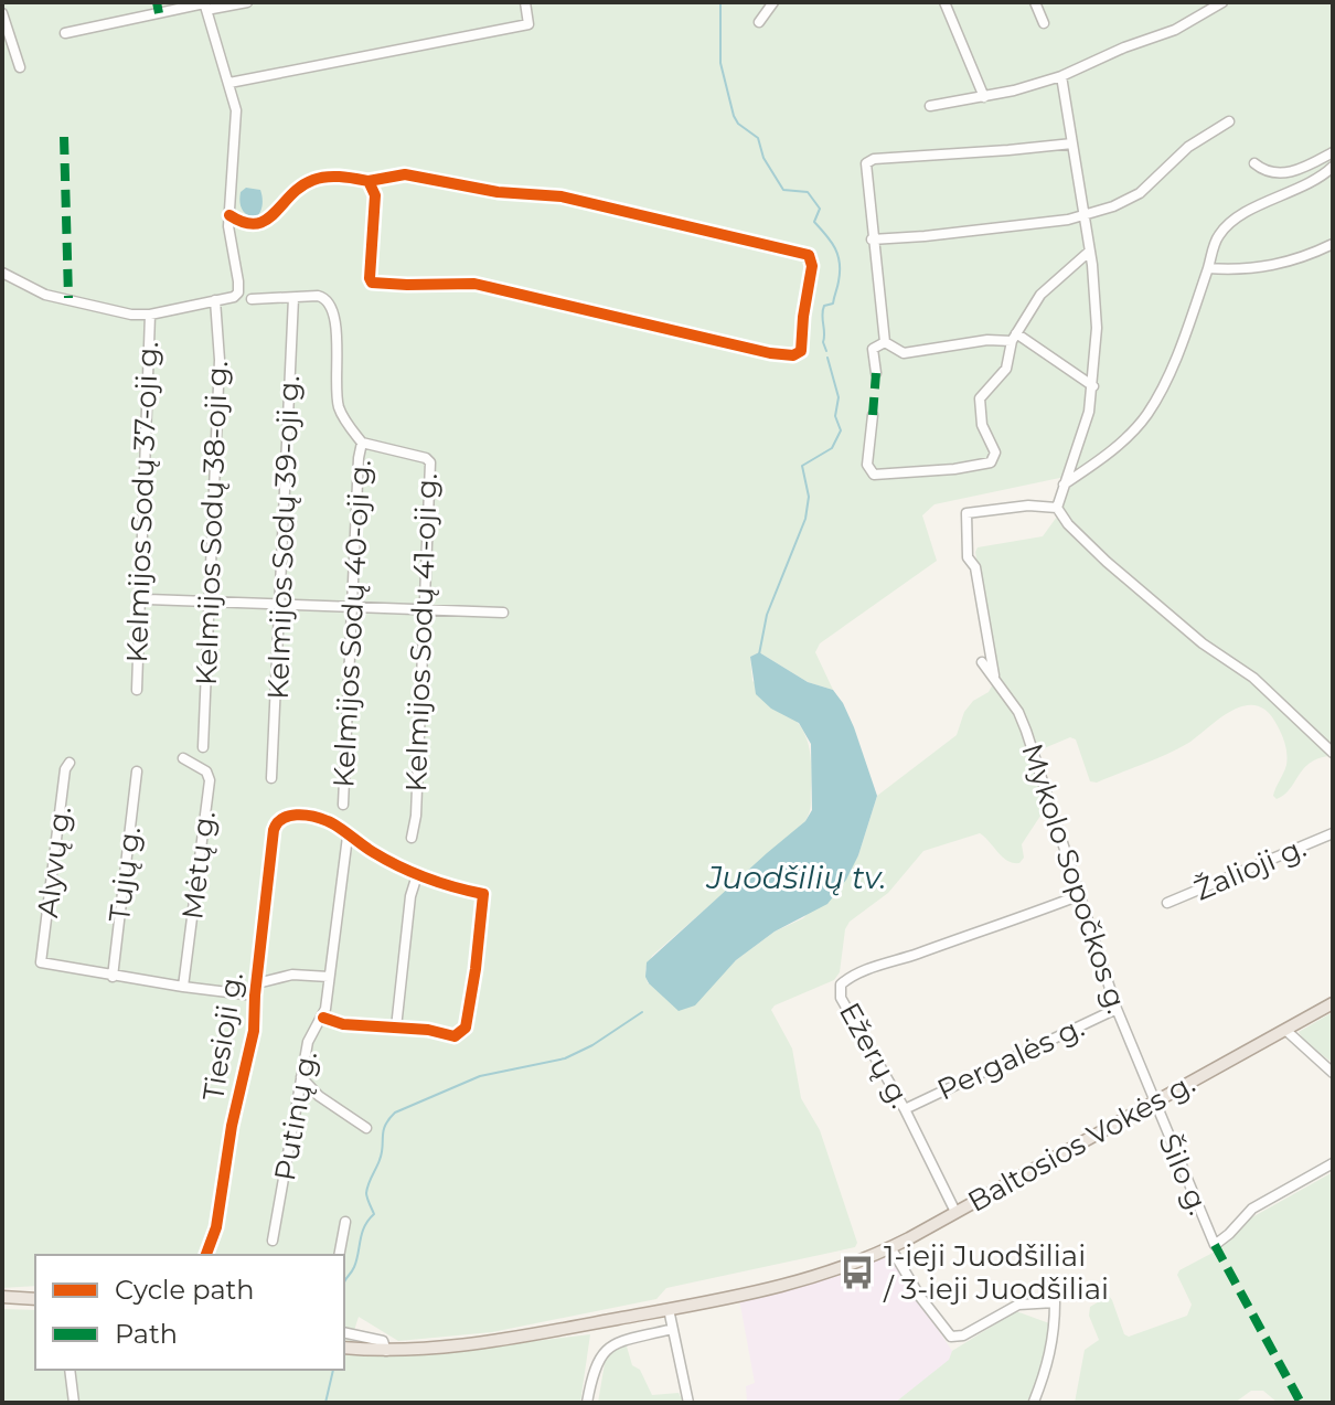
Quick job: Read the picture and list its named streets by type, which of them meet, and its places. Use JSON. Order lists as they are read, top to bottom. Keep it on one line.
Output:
{"streets":{"main road":["Baltosios Vokės g."],"street":["Kelmijos Sodų 37-oji g.","Kelmijos Sodų 38-oji g.","Kelmijos Sodų 39-oji g.","Kelmijos Sodų 40-oji g.","Kelmijos Sodų 41-oji g.","Alyvų g.","Mėtų g.","Žalioji g.","Tujų g.","Mykolo Sopočkos g.","Tiesioji g.","Ežerų g.","Pergalės g.","Putinų g.","Šilo g."]},"crossings":[["Kelmijos Sodų 40-oji g.","Kelmijos Sodų 41-oji g."],["Alyvų g.","Tujų g."],["Mykolo Sopočkos g.","Ežerų g."],["Mykolo Sopočkos g.","Pergalės g."],["Mykolo Sopočkos g.","Baltosios Vokės g."],["Mykolo Sopočkos g.","Šilo g."],["Tiesioji g.","Putinų g."],["Ežerų g.","Pergalės g."],["Ežerų g.","Baltosios Vokės g."],["Baltosios Vokės g.","Šilo g."]],"water":["Juodšilių tv."],"places":{"bus stop":["1-ieji Juodšiliai / 3-ieji Juodšiliai"]},"legend":["Cycle path","Path"]}
